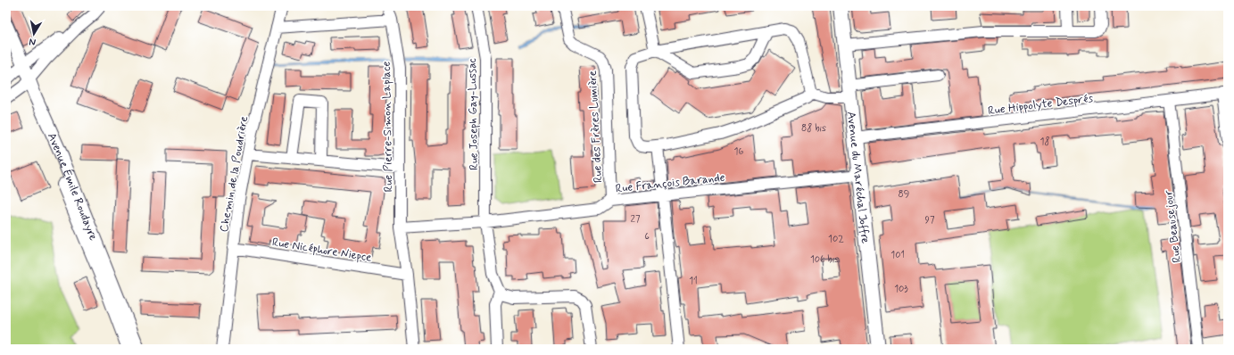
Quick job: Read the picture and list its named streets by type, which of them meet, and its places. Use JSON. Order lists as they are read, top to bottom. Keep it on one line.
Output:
{"streets":{"main road":["Avenue du Maréchal Joffre"],"street":["Rue Hippolyte Després","Rue Joseph Gay-Lussac","Rue Pierre-Simon Laplace","Rue des Frères Lumière","Chemin de la Poudrière","Rue François Barande","Avenue Émile Roudayre","Rue Beausejour","Rue Nicéphore Niepce"]},"crossings":[["Rue Hippolyte Després","Avenue du Maréchal Joffre"],["Rue Hippolyte Després","Rue Beausejour"],["Rue Joseph Gay-Lussac","Rue François Barande"],["Rue Pierre-Simon Laplace","Rue François Barande"],["Rue Pierre-Simon Laplace","Rue Nicéphore Niepce"],["Rue des Frères Lumière","Rue François Barande"],["Chemin de la Poudrière","Rue Nicéphore Niepce"],["Avenue du Maréchal Joffre","Rue François Barande"]],"house_numbers":["88 bis","18","16","89","27","97","6","102","101","106 bis","11","103"],"north":"bottom"}
